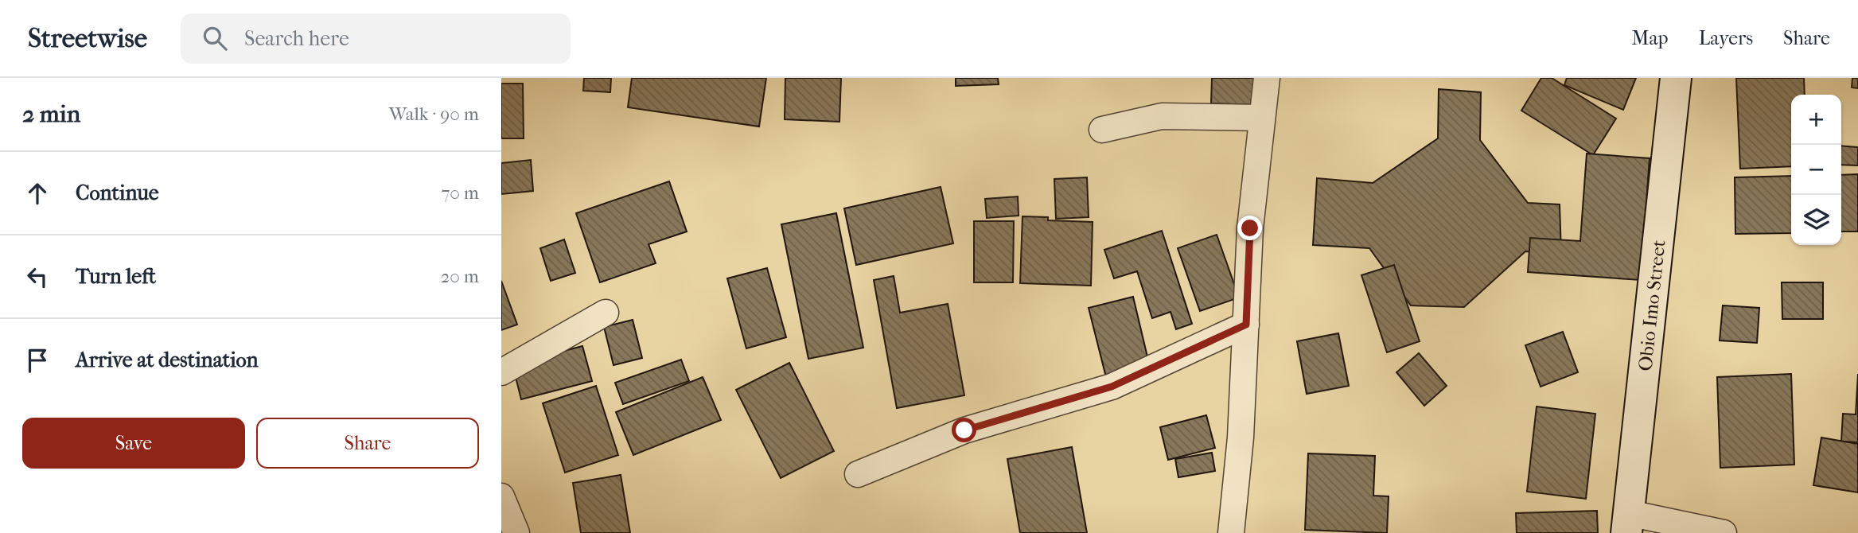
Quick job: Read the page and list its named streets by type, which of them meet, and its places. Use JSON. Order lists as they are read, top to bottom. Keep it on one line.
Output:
{"streets":{"street":["Obio Imo Street"]},"page":{"header":"Streetwise","search":"Search here","nav":["Map","Layers","Share"],"heading":["2 min","Walk · 90 m"],"map_buttons":["+","−"],"list":[["Continue","70 m"],["Turn left","20 m"],"Arrive at destination"],"buttons":["Save","Share"]}}
